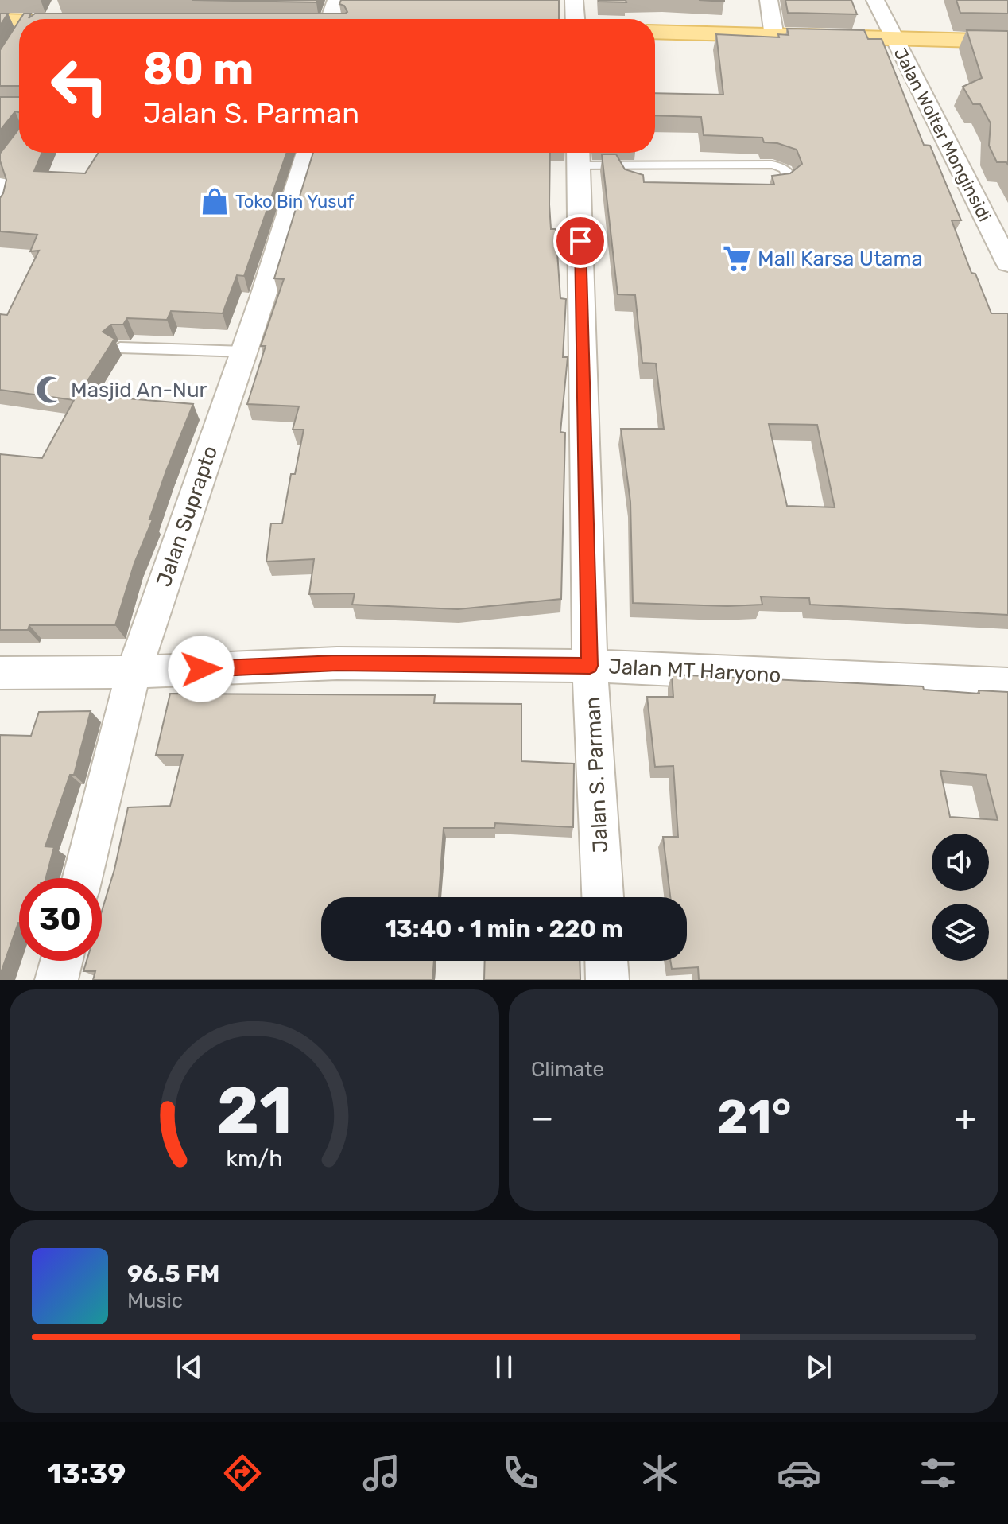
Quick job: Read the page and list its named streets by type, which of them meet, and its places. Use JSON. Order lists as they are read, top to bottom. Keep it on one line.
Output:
{"streets":{"street":["Jalan Wolter Monginsidi","Jalan Suprapto","Jalan MT Haryono","Jalan S. Parman"]},"crossings":[["Jalan Suprapto","Jalan MT Haryono"],["Jalan MT Haryono","Jalan S. Parman"]],"places":{"shop":["Toko Bin Yusuf"],"supermarket":["Mall Karsa Utama"],"mosque":["Masjid An-Nur"]},"page":{"turn":["80 m","Jalan S. Parman"],"limit":"30","trip":"13:40 · 1 min · 220 m","tile":"Climate","heat":["−","21°","+"],"song":["96.5 FM","Music"],"tabs":"13:39","gauge":["21","km/h"]}}
